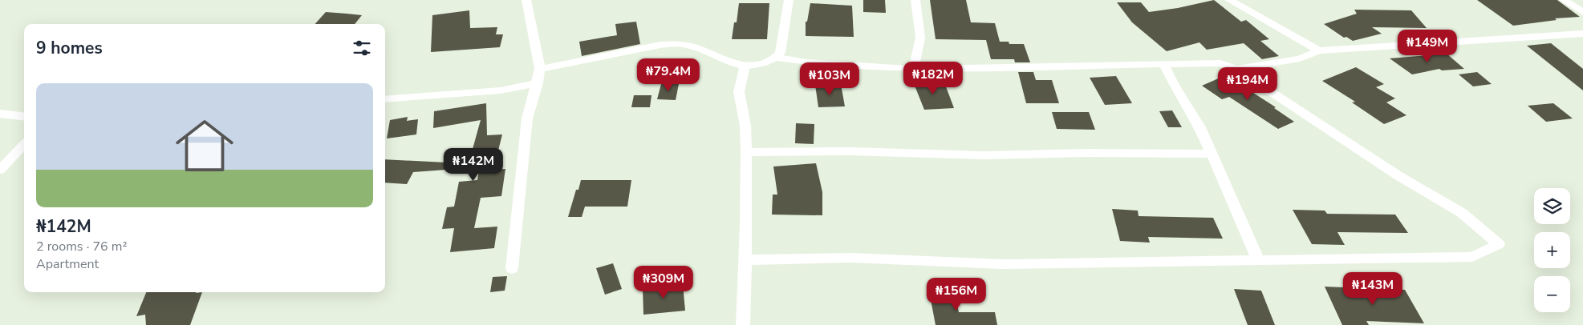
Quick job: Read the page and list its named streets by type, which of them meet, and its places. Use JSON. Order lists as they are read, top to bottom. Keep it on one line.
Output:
{"page":{"heading":"9 homes","price":["₦149M","₦79.4M","₦182M","₦103M","₦194M","₦142M","₦309M","₦143M","₦156M"],"list":[{"name":"₦142M","note":"2 rooms · 76 m² · Apartment"}],"map_buttons":["+","−"]}}
